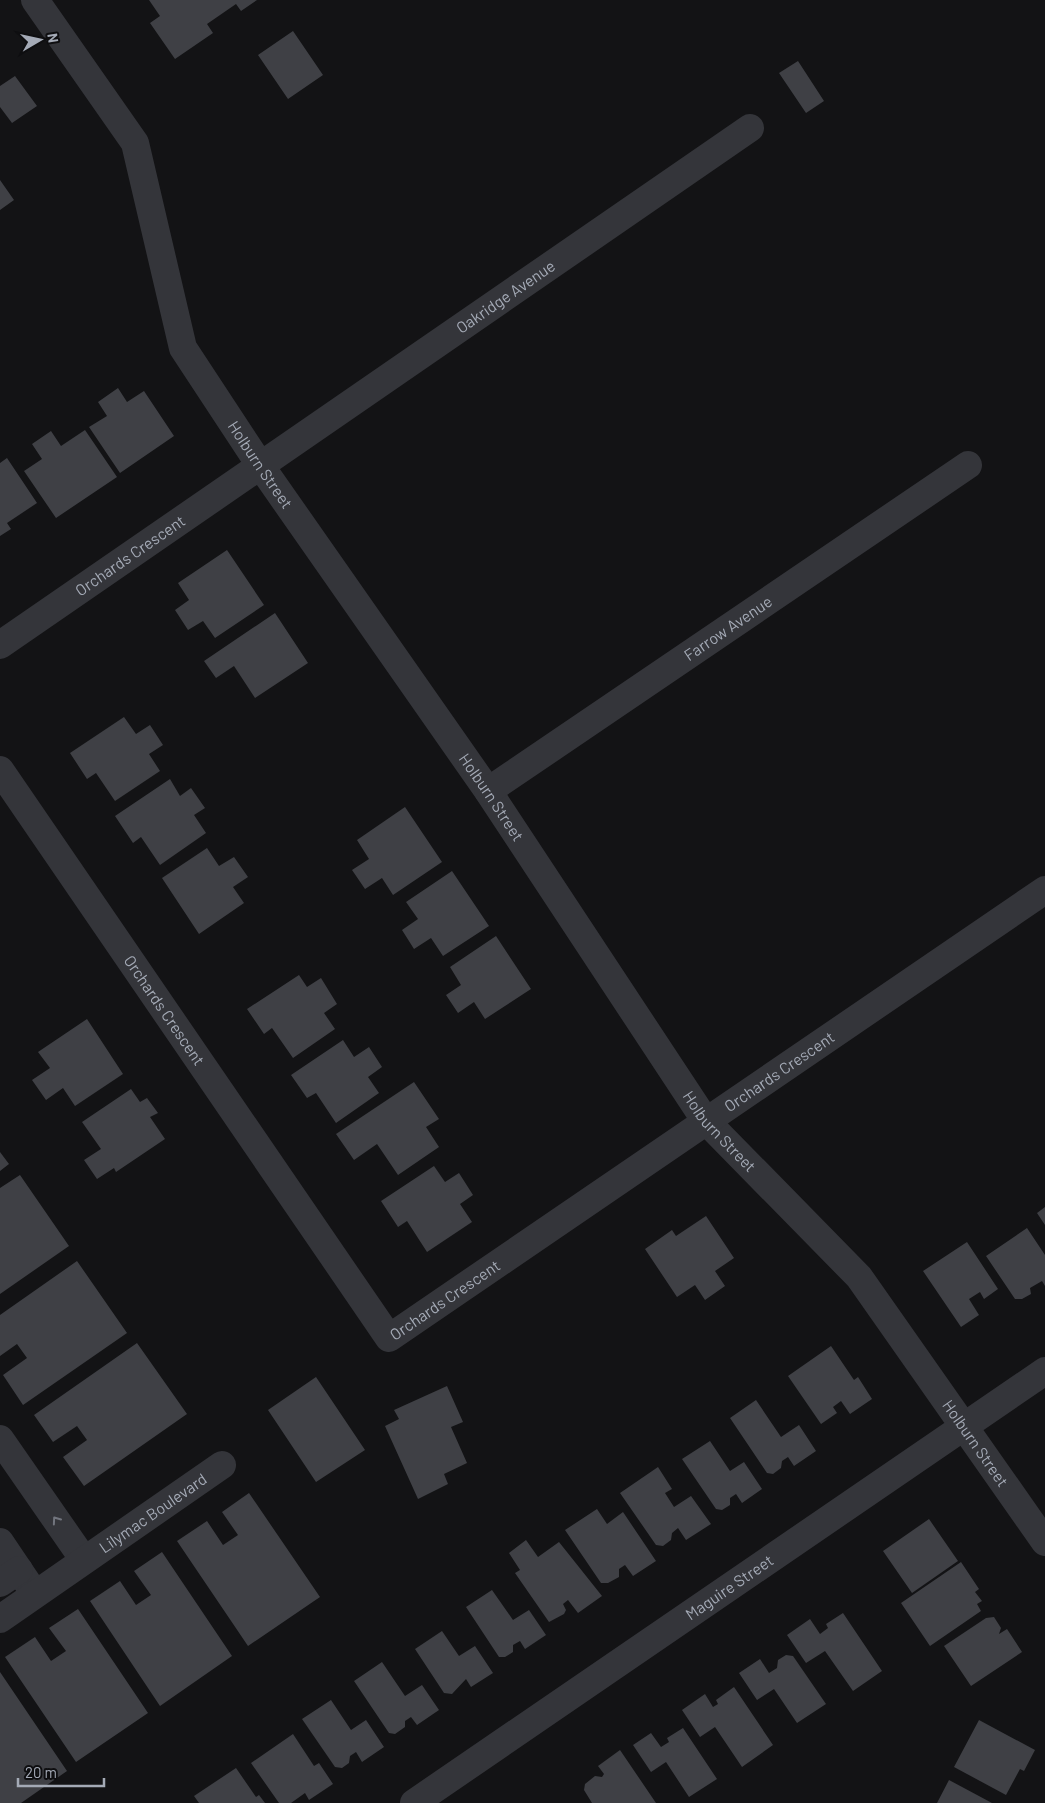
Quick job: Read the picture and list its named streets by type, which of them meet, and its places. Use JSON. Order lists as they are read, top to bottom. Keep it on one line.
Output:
{"streets":{"street":["Oakridge Avenue","Holburn Street","Orchards Crescent","Farrow Avenue","Lilymac Boulevard","Maguire Street"]},"crossings":[["Oakridge Avenue","Holburn Street"],["Oakridge Avenue","Orchards Crescent"],["Holburn Street","Orchards Crescent"],["Holburn Street","Farrow Avenue"],["Holburn Street","Maguire Street"]],"scale_bar":"20 m","north":"right"}
